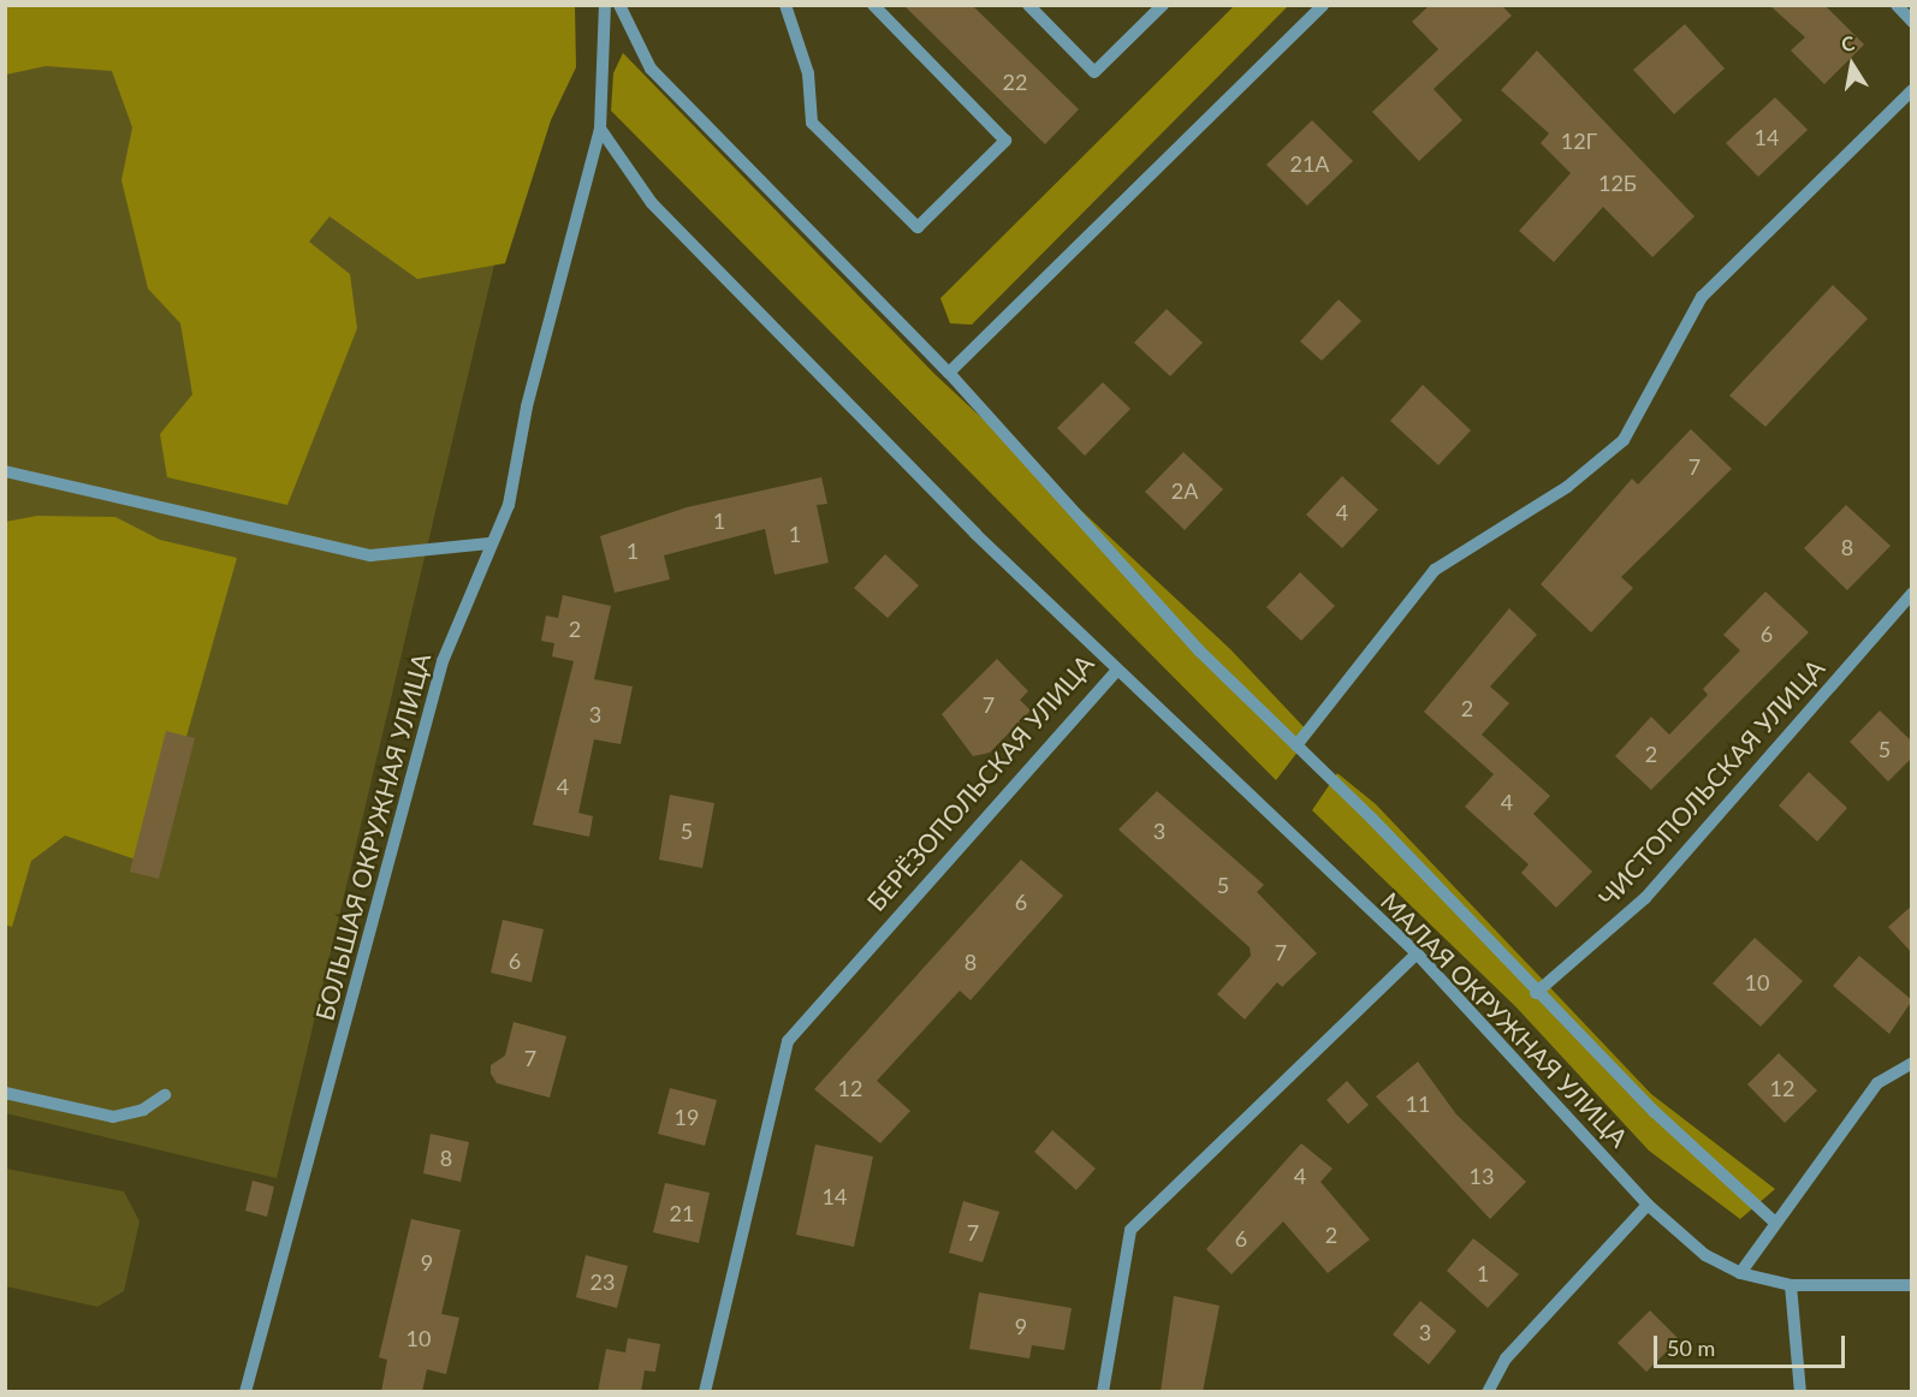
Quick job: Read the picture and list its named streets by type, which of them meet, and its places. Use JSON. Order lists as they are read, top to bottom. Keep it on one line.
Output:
{"streets":{"street":["БЕРЁЗОПОЛЬСКАЯ УЛИЦА","ЧИСТОПОЛЬСКАЯ УЛИЦА","БОЛЬШАЯ ОКРУЖНАЯ УЛИЦА","МАЛАЯ ОКРУЖНАЯ УЛИЦА"]},"crossings":[["БЕРЁЗОПОЛЬСКАЯ УЛИЦА","БОЛЬШАЯ ОКРУЖНАЯ УЛИЦА"],["БЕРЁЗОПОЛЬСКАЯ УЛИЦА","МАЛАЯ ОКРУЖНАЯ УЛИЦА"]],"house_numbers":["22","14","12Г","21А","12Б","7","2А","4","1","1","8","1","2","6","7","2","3","5","2","4","4","5","3","5","6","7","6","8","10","7","12","12","11","19","8","4","13","14","21","7","2","6","9","1","23","9","3","10"],"scale_bar":"50 m","north":"top"}
